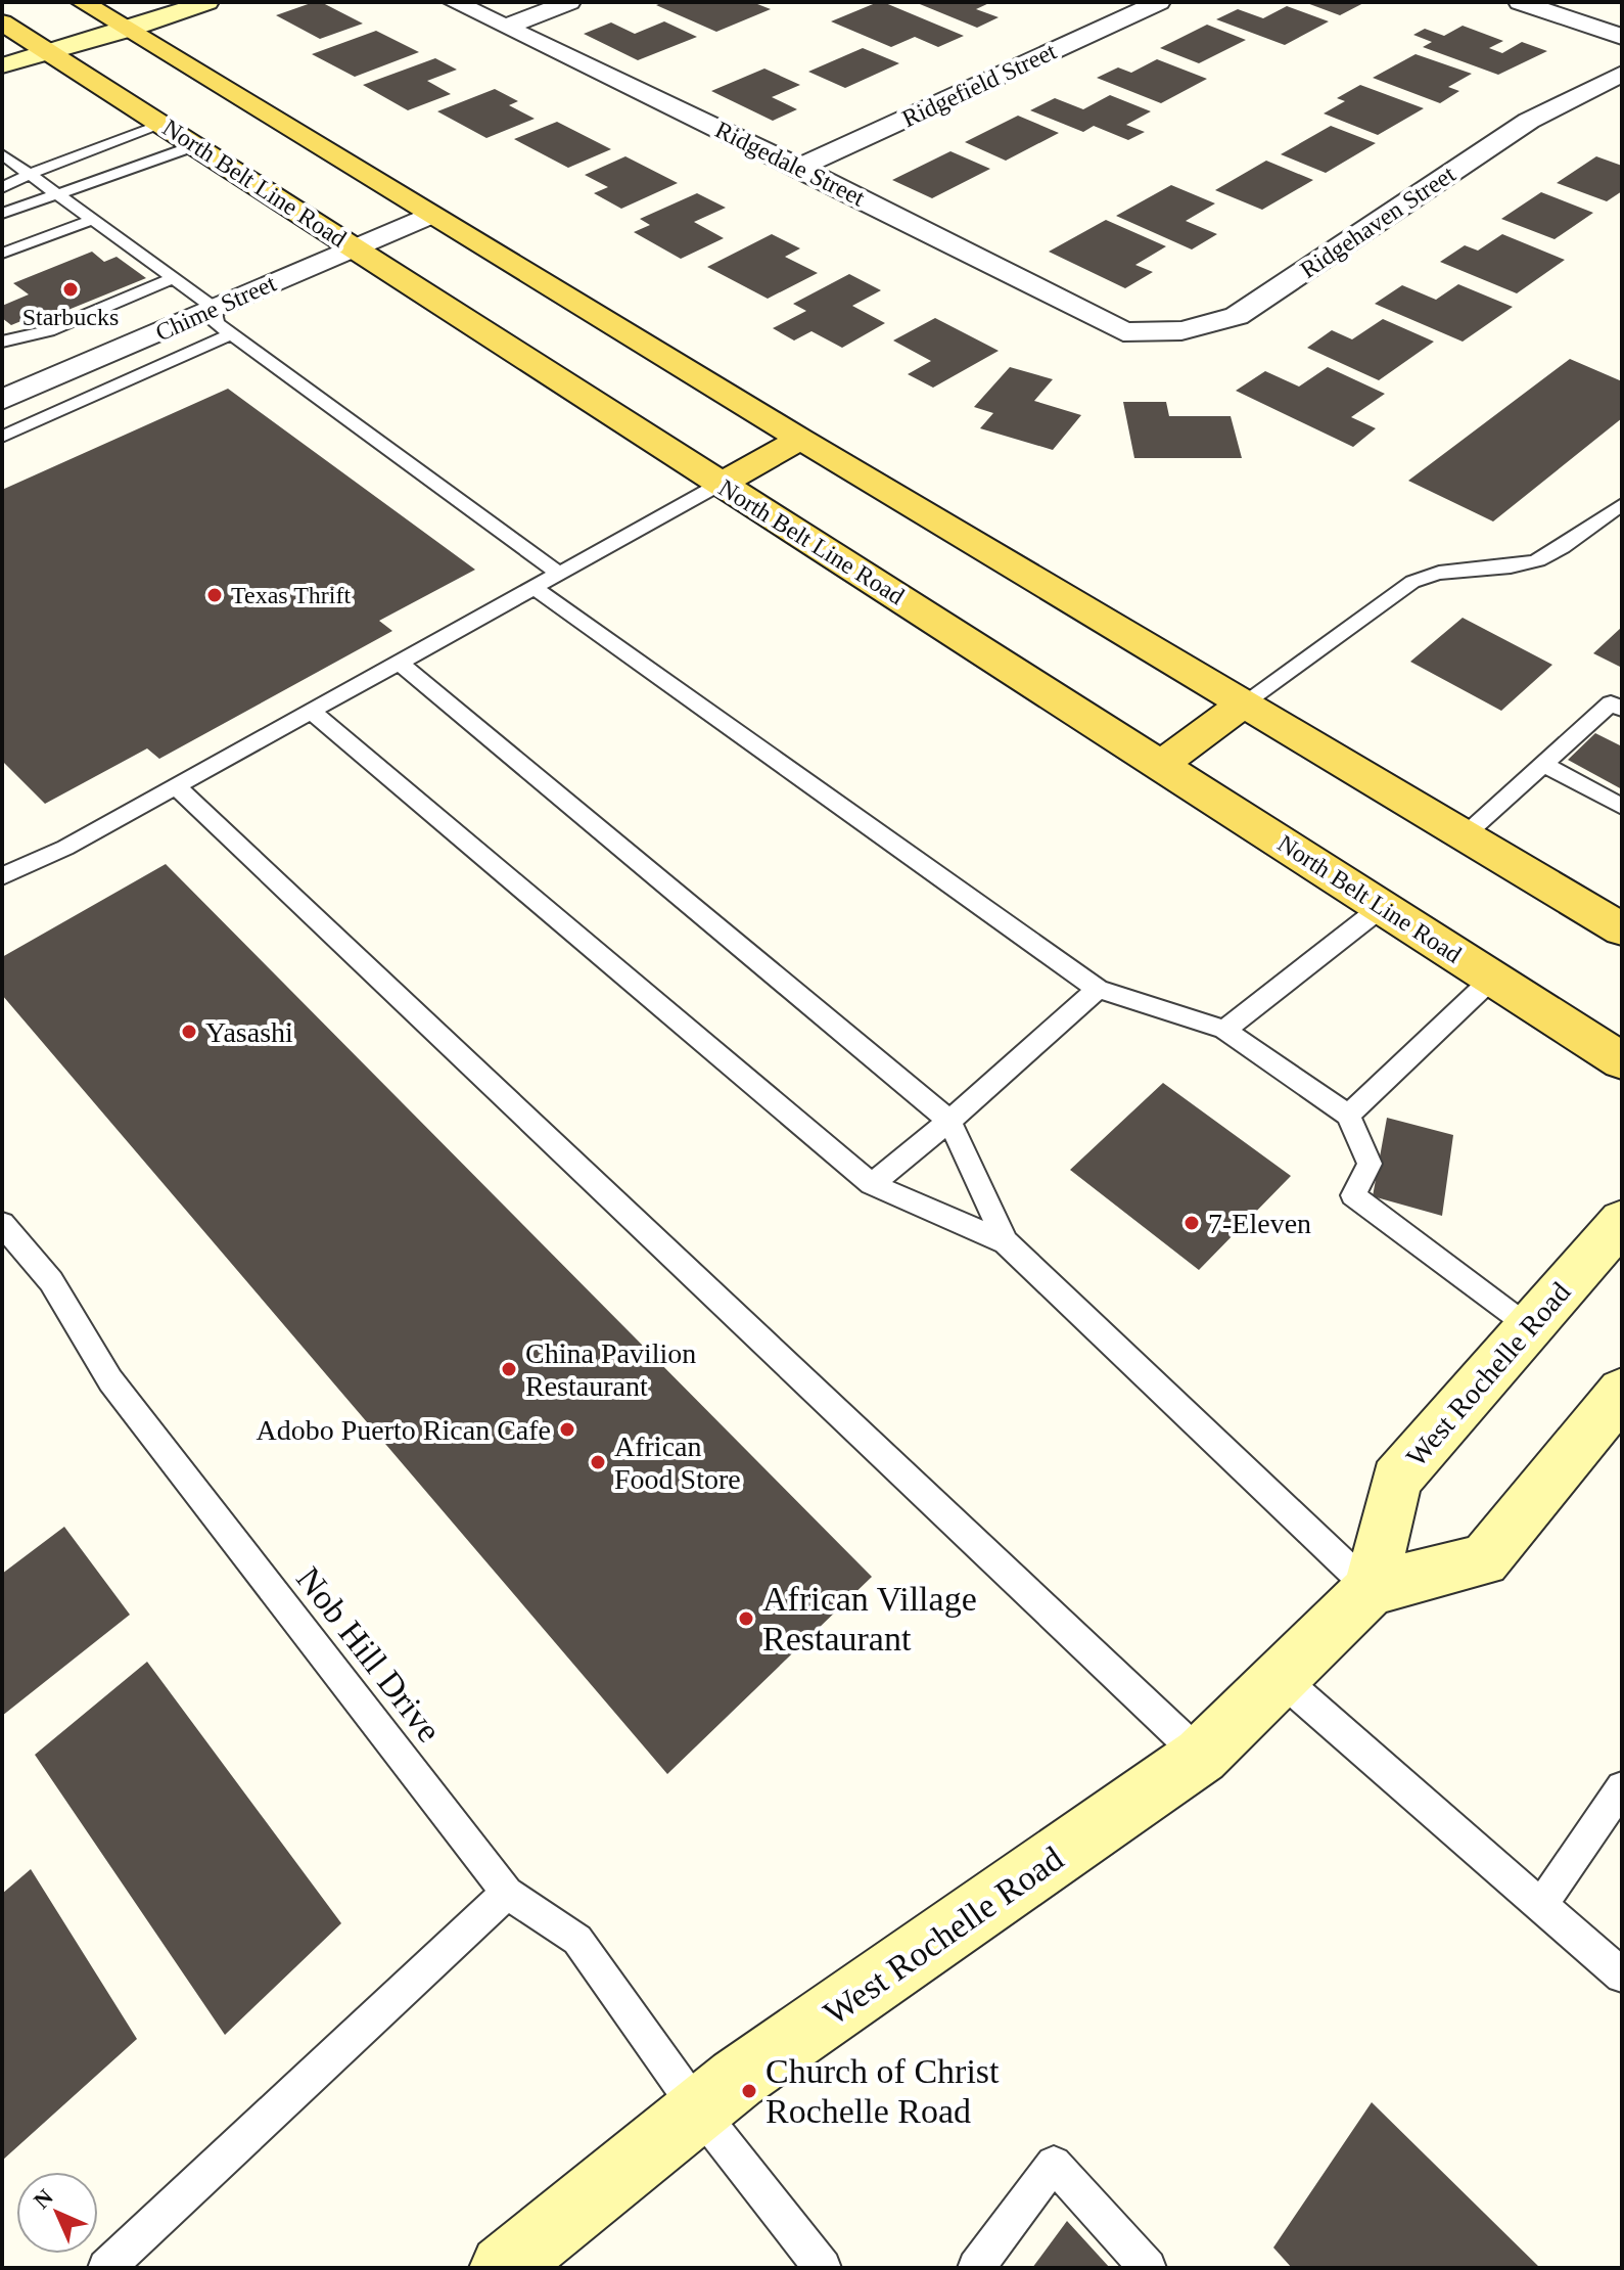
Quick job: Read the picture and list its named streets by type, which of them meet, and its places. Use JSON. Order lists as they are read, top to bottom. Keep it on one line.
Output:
{"streets":{"main road":["North Belt Line Road"],"street":["Ridgefield Street","Ridgedale Street","Ridgehaven Street","Chime Street","West Rochelle Road"],"lane":["Nob Hill Drive"]},"crossings":[["Ridgefield Street","Ridgedale Street"],["Ridgedale Street","Ridgehaven Street"],["North Belt Line Road","Chime Street"],["West Rochelle Road","Nob Hill Drive"]],"places":["Starbucks","Texas Thrift","Yasashi","7-Eleven","China Pavilion Restaurant","Adobo Puerto Rican Cafe","African Food Store","African Village Restaurant","Church of Christ Rochelle Road"],"north":"top left"}
